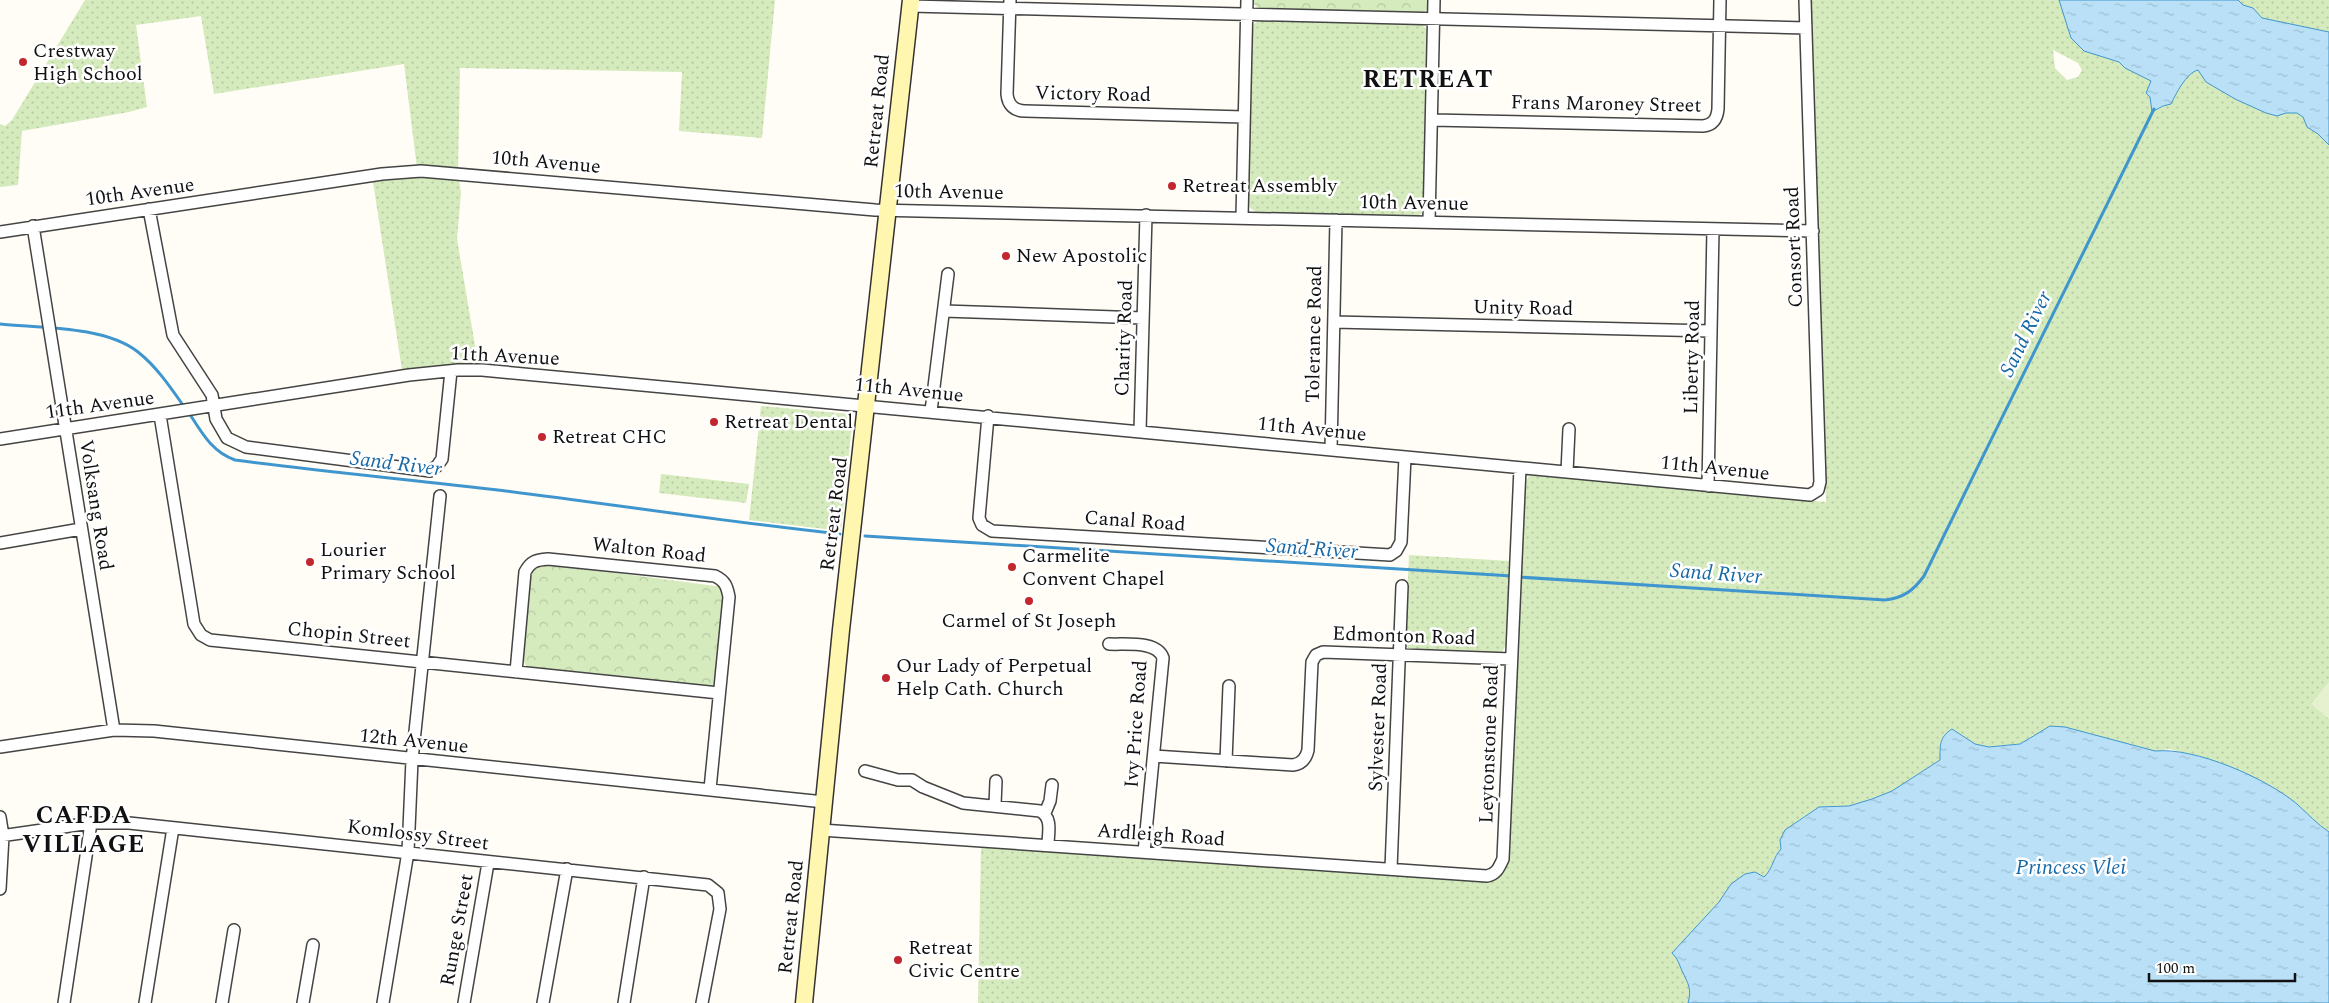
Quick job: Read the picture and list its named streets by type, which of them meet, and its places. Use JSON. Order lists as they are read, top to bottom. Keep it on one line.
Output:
{"streets":{"main road":["Retreat Road"],"street":["Victory Road","Frans Maroney Street","10th Avenue","Consort Road","Unity Road","Tolerance Road","Charity Road","11th Avenue","Liberty Road","Volksang Road","Canal Road","Walton Road","Chopin Street","Edmonton Road","Ivy Price Road","Sylvester Road","12th Avenue","Leytonstone Road","Komlossy Street","Ardleigh Road","Runge Street"]},"crossings":[["Retreat Road","10th Avenue"],["Retreat Road","11th Avenue"],["Retreat Road","12th Avenue"],["Retreat Road","Ardleigh Road"],["10th Avenue","Consort Road"],["10th Avenue","Tolerance Road"],["10th Avenue","Charity Road"],["10th Avenue","Liberty Road"],["10th Avenue","Volksang Road"],["Consort Road","11th Avenue"],["Unity Road","Tolerance Road"],["Unity Road","Liberty Road"],["Tolerance Road","11th Avenue"],["Charity Road","11th Avenue"],["11th Avenue","Liberty Road"],["11th Avenue","Volksang Road"],["11th Avenue","Canal Road"],["11th Avenue","Chopin Street"],["11th Avenue","Leytonstone Road"],["Volksang Road","12th Avenue"],["Walton Road","Chopin Street"],["Walton Road","12th Avenue"],["Edmonton Road","Ivy Price Road"],["Edmonton Road","Sylvester Road"],["Edmonton Road","Leytonstone Road"],["Ivy Price Road","Ardleigh Road"],["Sylvester Road","Ardleigh Road"],["Leytonstone Road","Ardleigh Road"],["Komlossy Street","Runge Street"]],"districts":["RETREAT","CAFDA VILLAGE"],"water":["Sand River","Princess Vlei"],"places":["Crestway High School","Retreat Assembly","New Apostolic","Retreat Dental","Retreat CHC","Lourier Primary School","Carmelite Convent Chapel","Carmel of St Joseph","Our Lady of Perpetual Help Cath. Church","Retreat Civic Centre"],"scale_bar":"100 m"}
